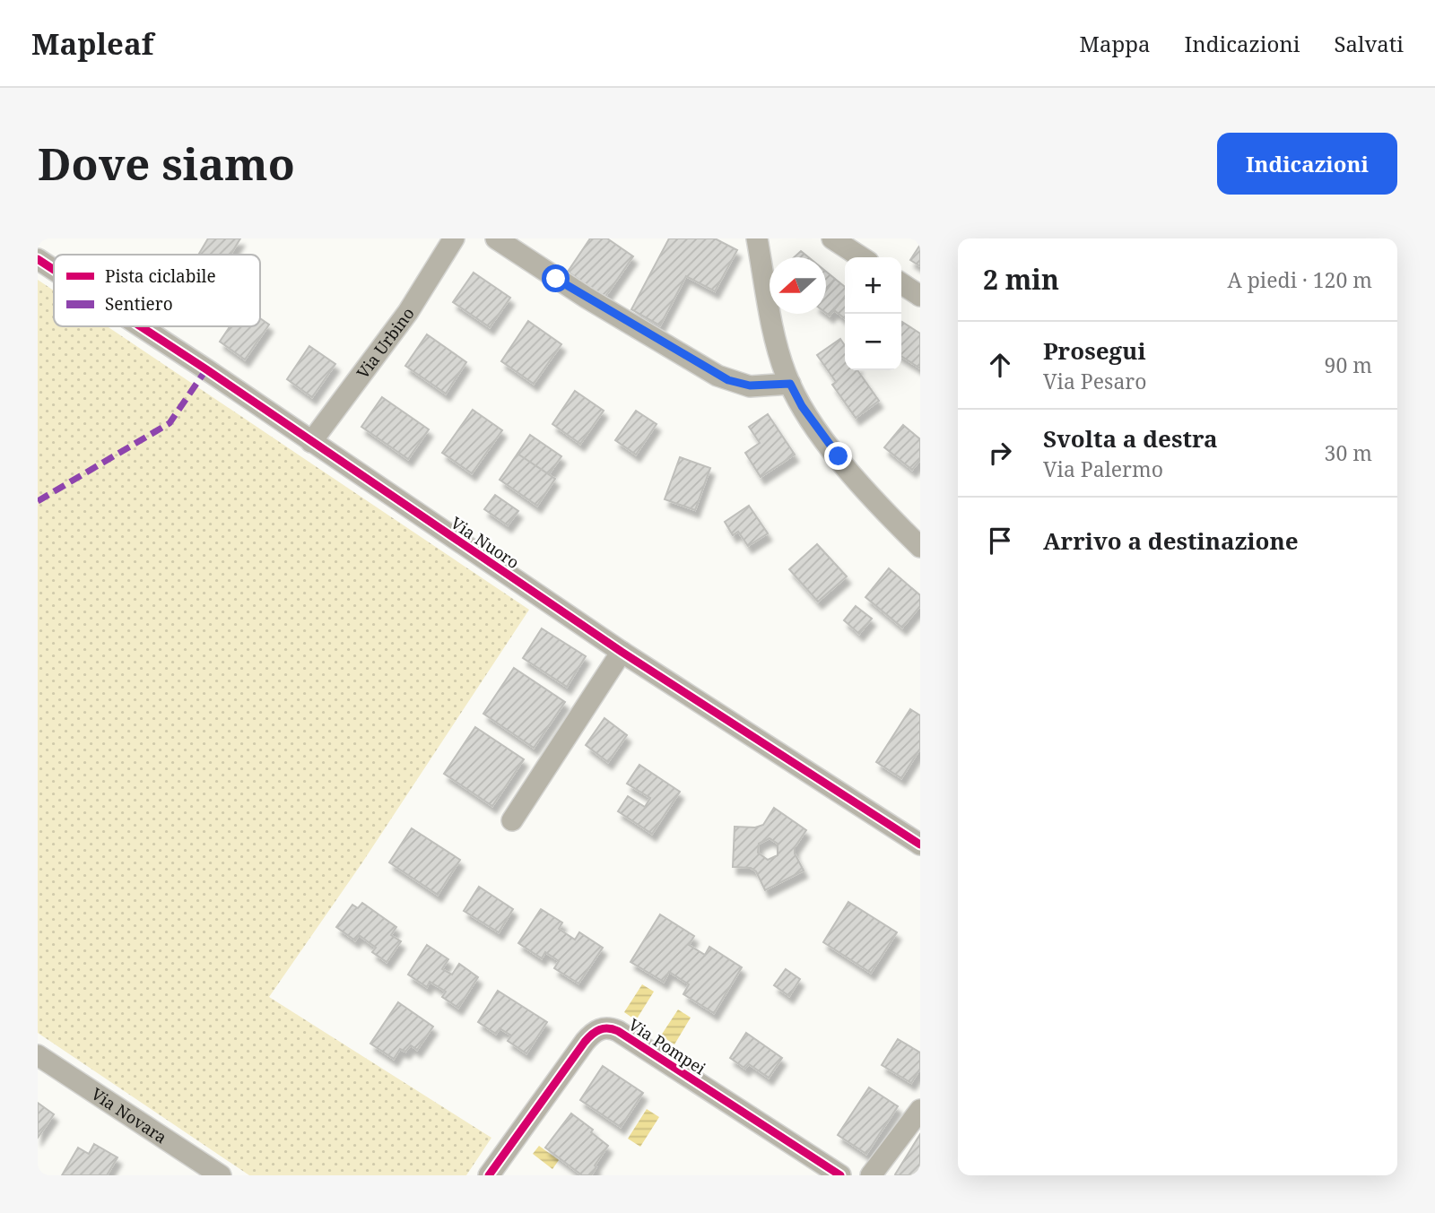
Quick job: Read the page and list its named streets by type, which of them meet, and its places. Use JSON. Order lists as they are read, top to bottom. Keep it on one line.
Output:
{"streets":{"street":["Via Urbino","Via Nuoro","Via Pompei","Via Novara"]},"crossings":[["Via Urbino","Via Nuoro"]],"legend":["Pista ciclabile","Sentiero"],"north":"left","page":{"header":"Mapleaf","nav":["Mappa","Indicazioni","Salvati"],"buttons":"Indicazioni","title":"Dove siamo","heading":["2 min","A piedi · 120 m"],"map_buttons":["+","−"],"list":[["Prosegui","Via Pesaro","90 m"],["Svolta a destra","Via Palermo","30 m"],"Arrivo a destinazione"]}}
